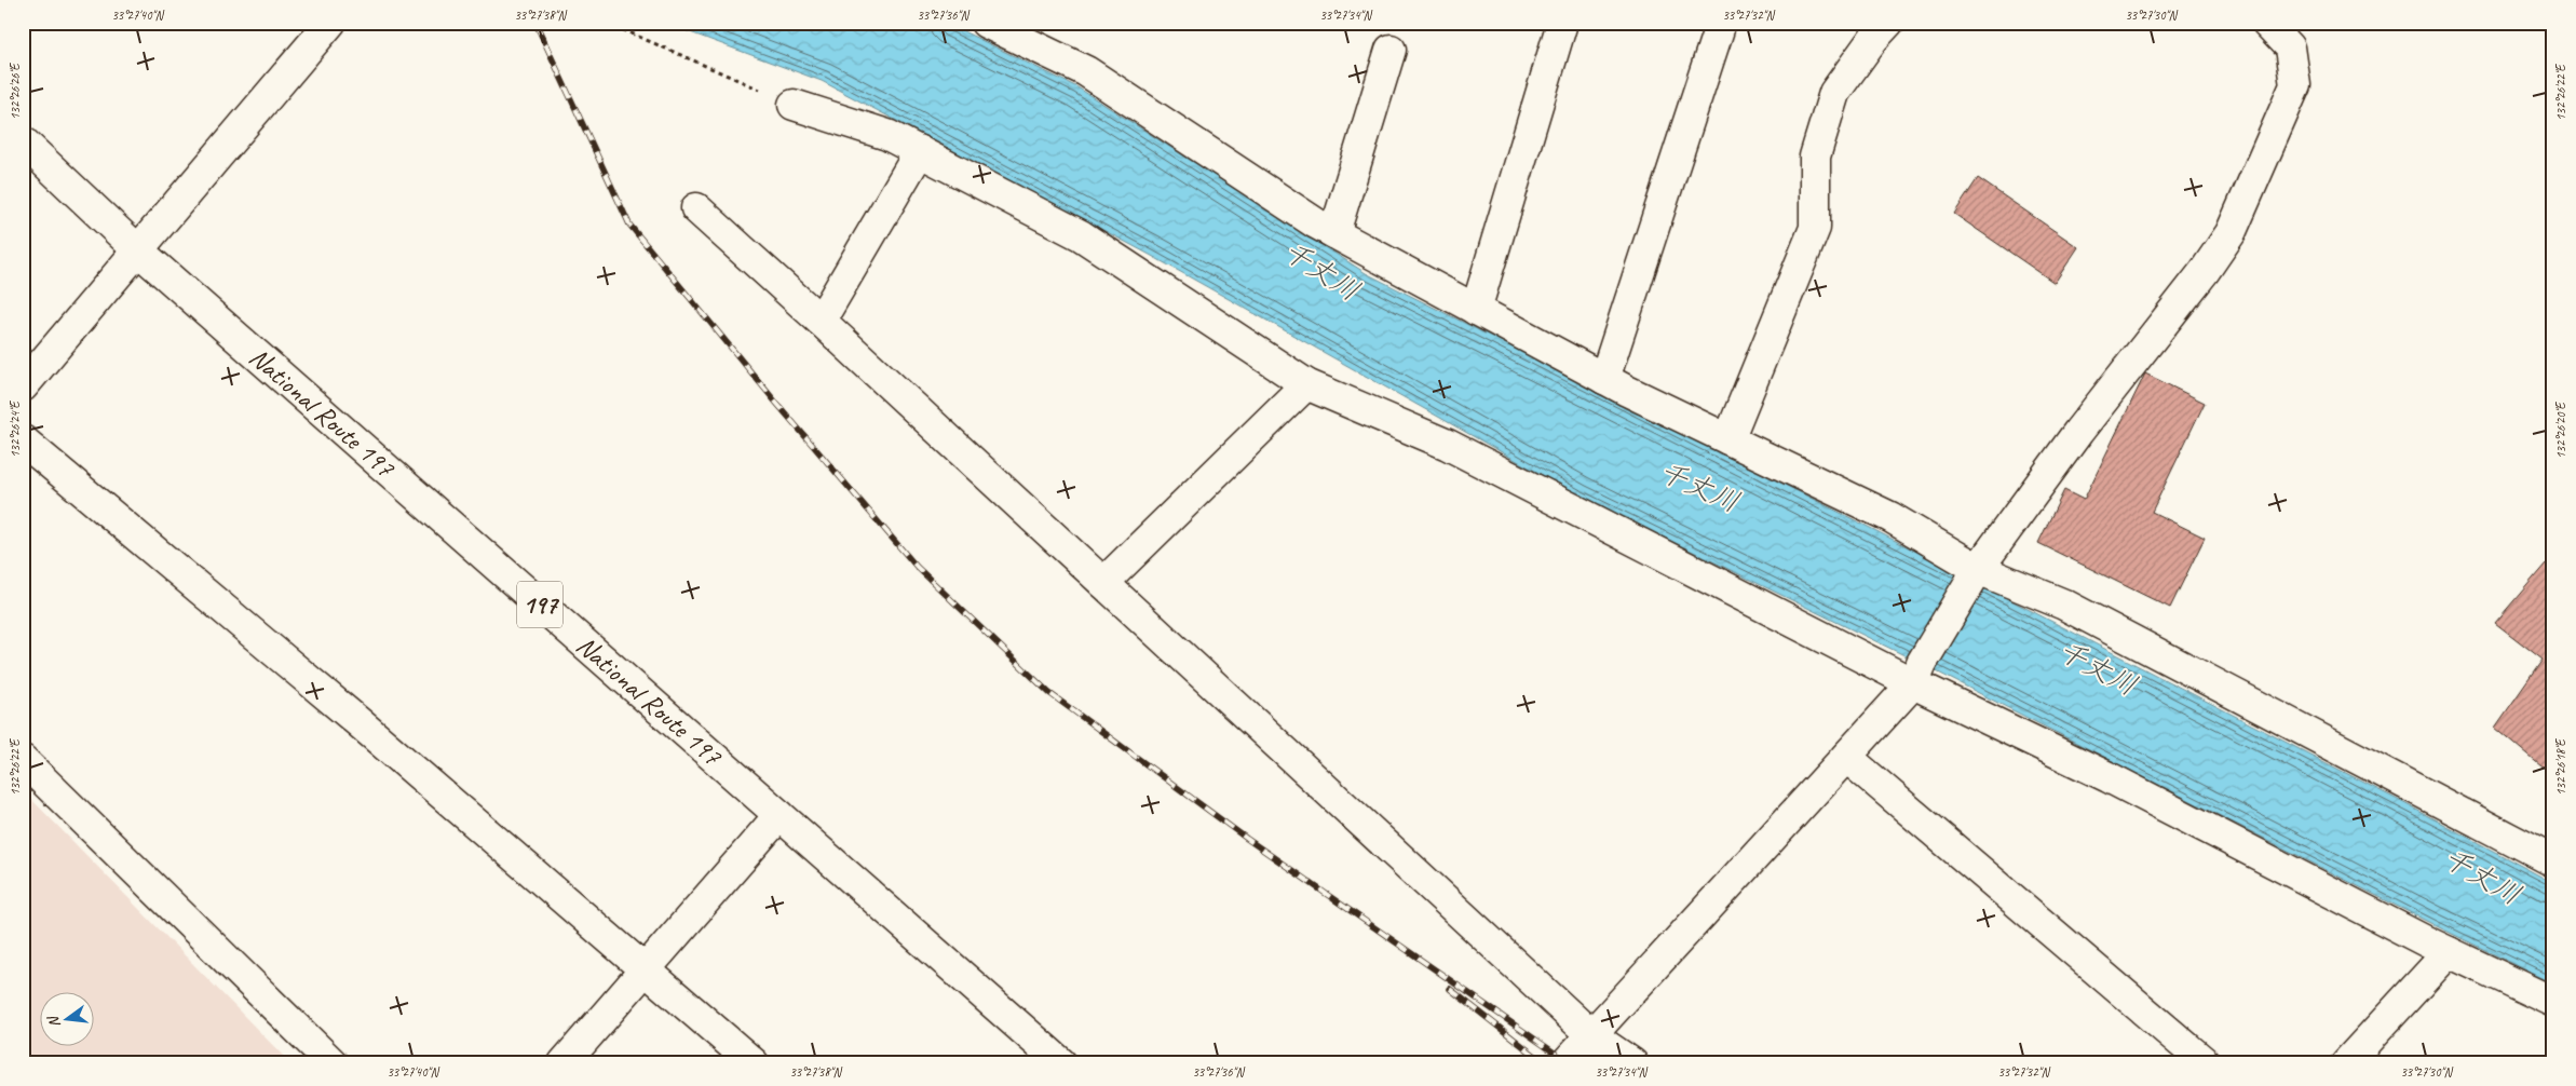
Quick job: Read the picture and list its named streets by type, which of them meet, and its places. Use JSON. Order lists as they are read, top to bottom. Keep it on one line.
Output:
{"streets":{"main road":["National Route 197","197"]},"water":["千丈川"],"north":"left","coordinates":["33°27'40\"N","33°27'38\"N","33°27'36\"N","33°27'34\"N","33°27'32\"N","33°27'30\"N","132°26'26\"E","132°26'22\"E","132°26'24\"E","132°26'20\"E","132°26'18\"E"]}
